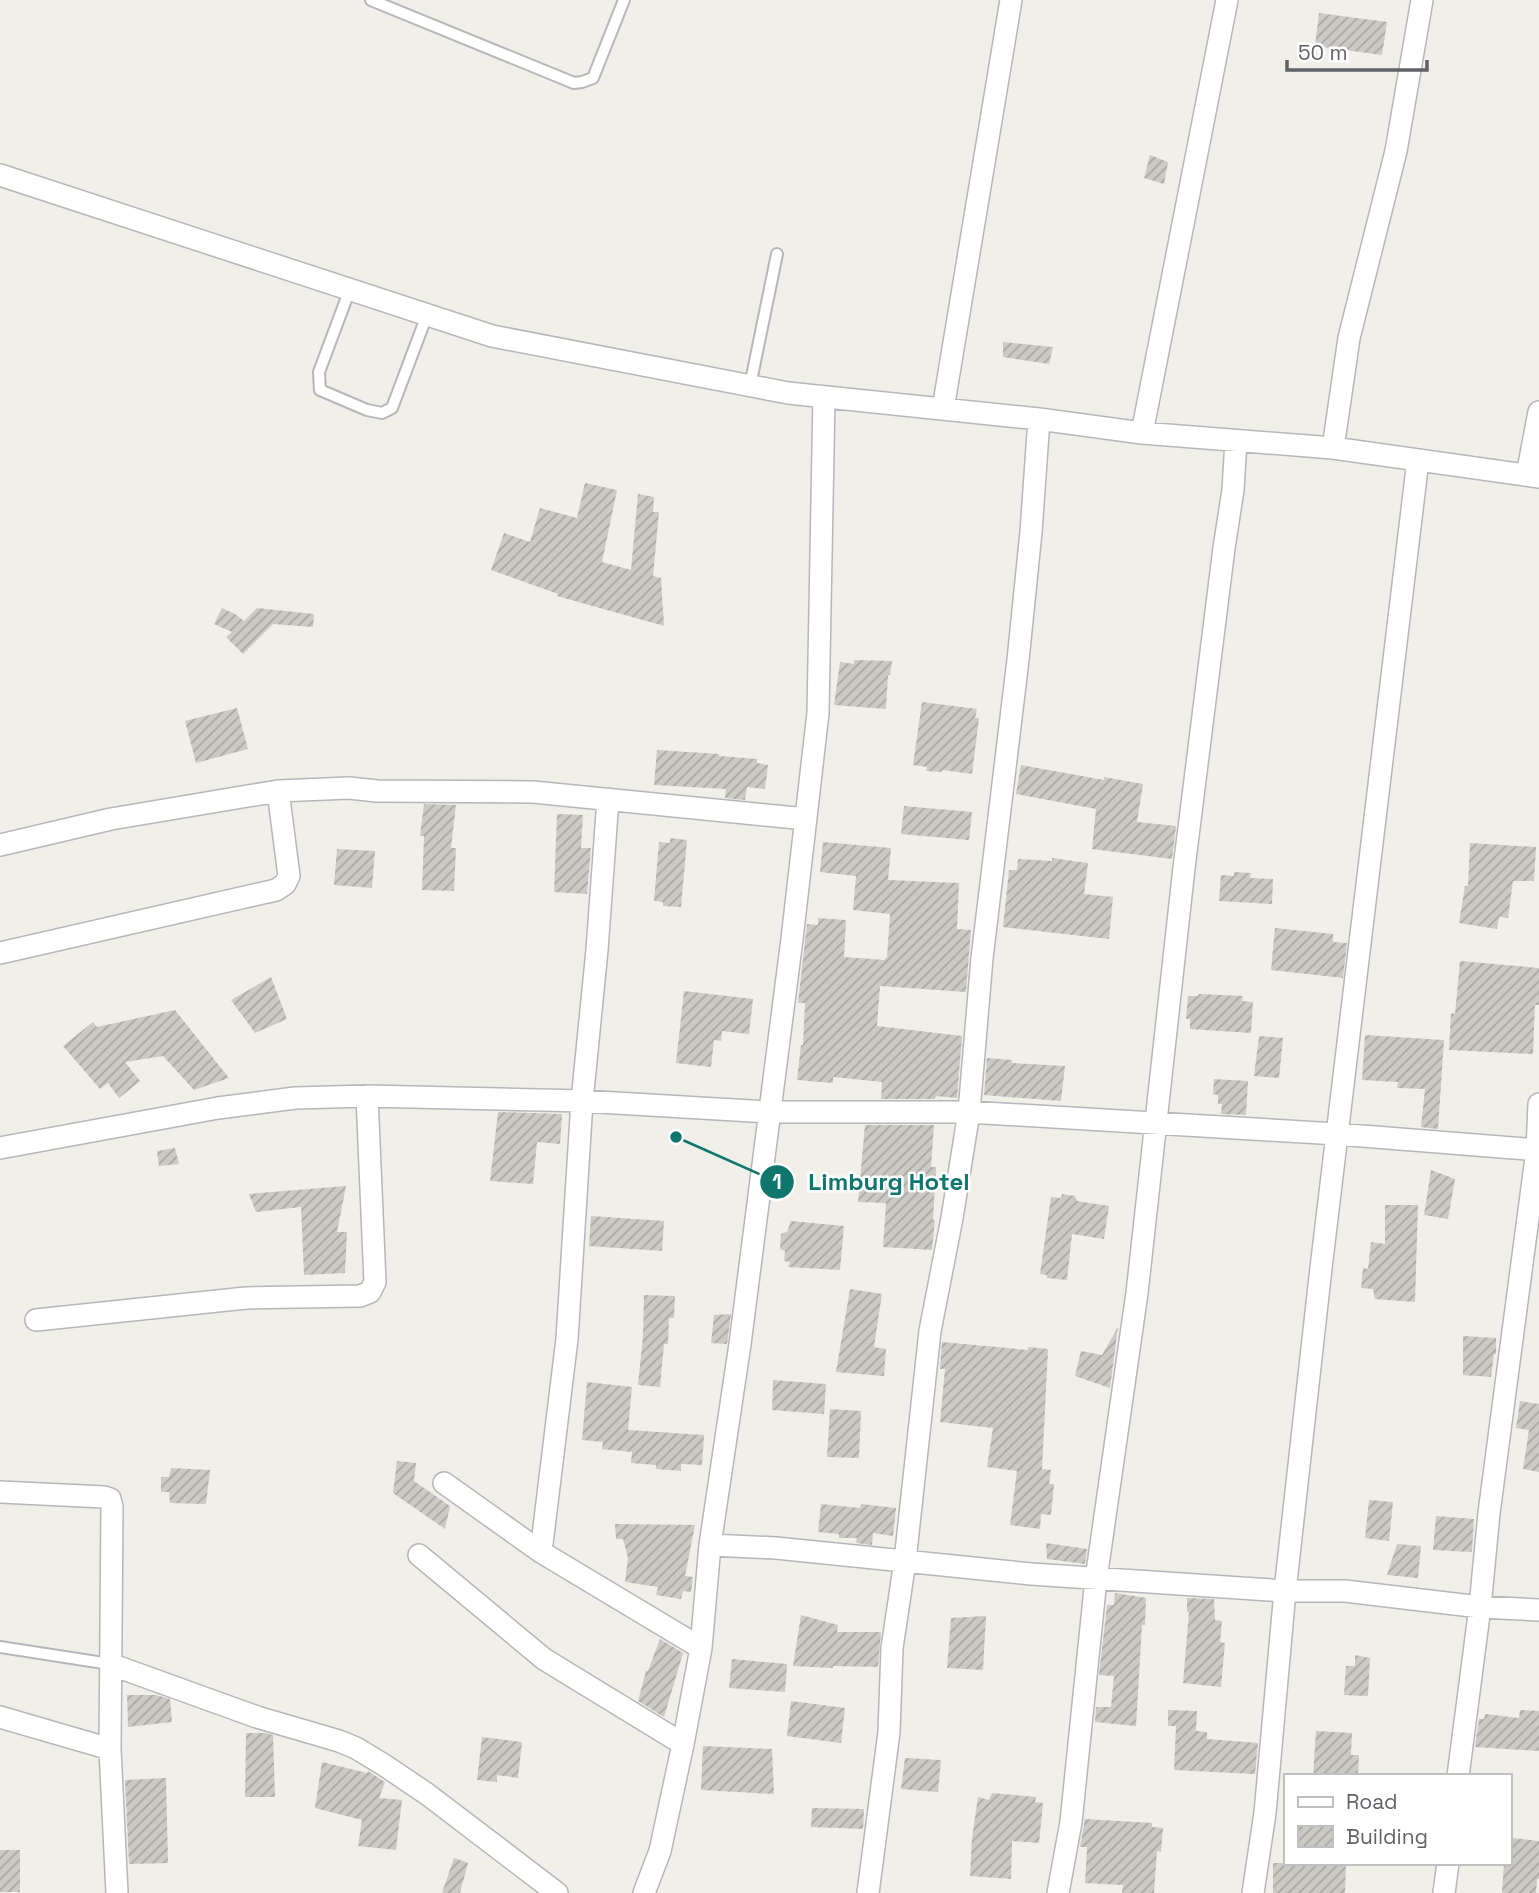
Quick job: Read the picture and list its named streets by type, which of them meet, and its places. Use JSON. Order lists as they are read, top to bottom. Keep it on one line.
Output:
{"places":["Limburg Hotel"],"legend":["Road","Building"],"scale_bar":"50 m"}
